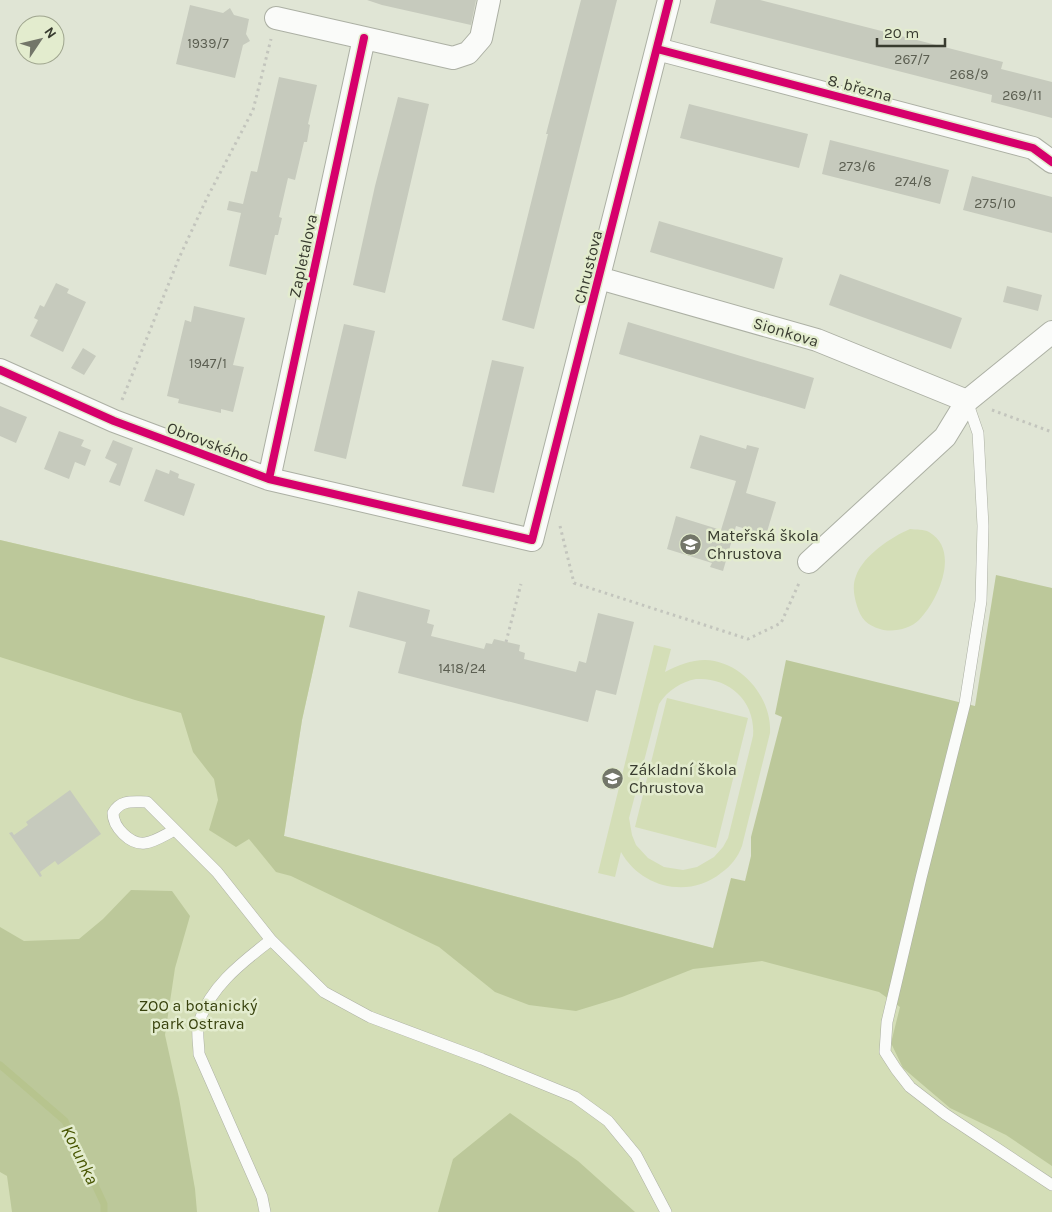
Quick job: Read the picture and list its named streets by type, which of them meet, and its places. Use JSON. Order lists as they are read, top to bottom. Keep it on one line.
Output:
{"streets":{"street":["8. března","Zapletalova","Chrustova","Sionkova","Obrovského"]},"crossings":[["8. března","Chrustova"],["Zapletalova","Obrovského"],["Chrustova","Sionkova"],["Chrustova","Obrovského"]],"water":["Korunka"],"parks":["ZOO a botanický park Ostrava"],"places":{"school or university":["Mateřská škola Chrustova","Základní škola Chrustova"]},"house_numbers":["1939/7","267/7","268/9","269/11","273/6","274/8","275/10","1947/1","1418/24"],"scale_bar":"20 m","north":"top right"}
